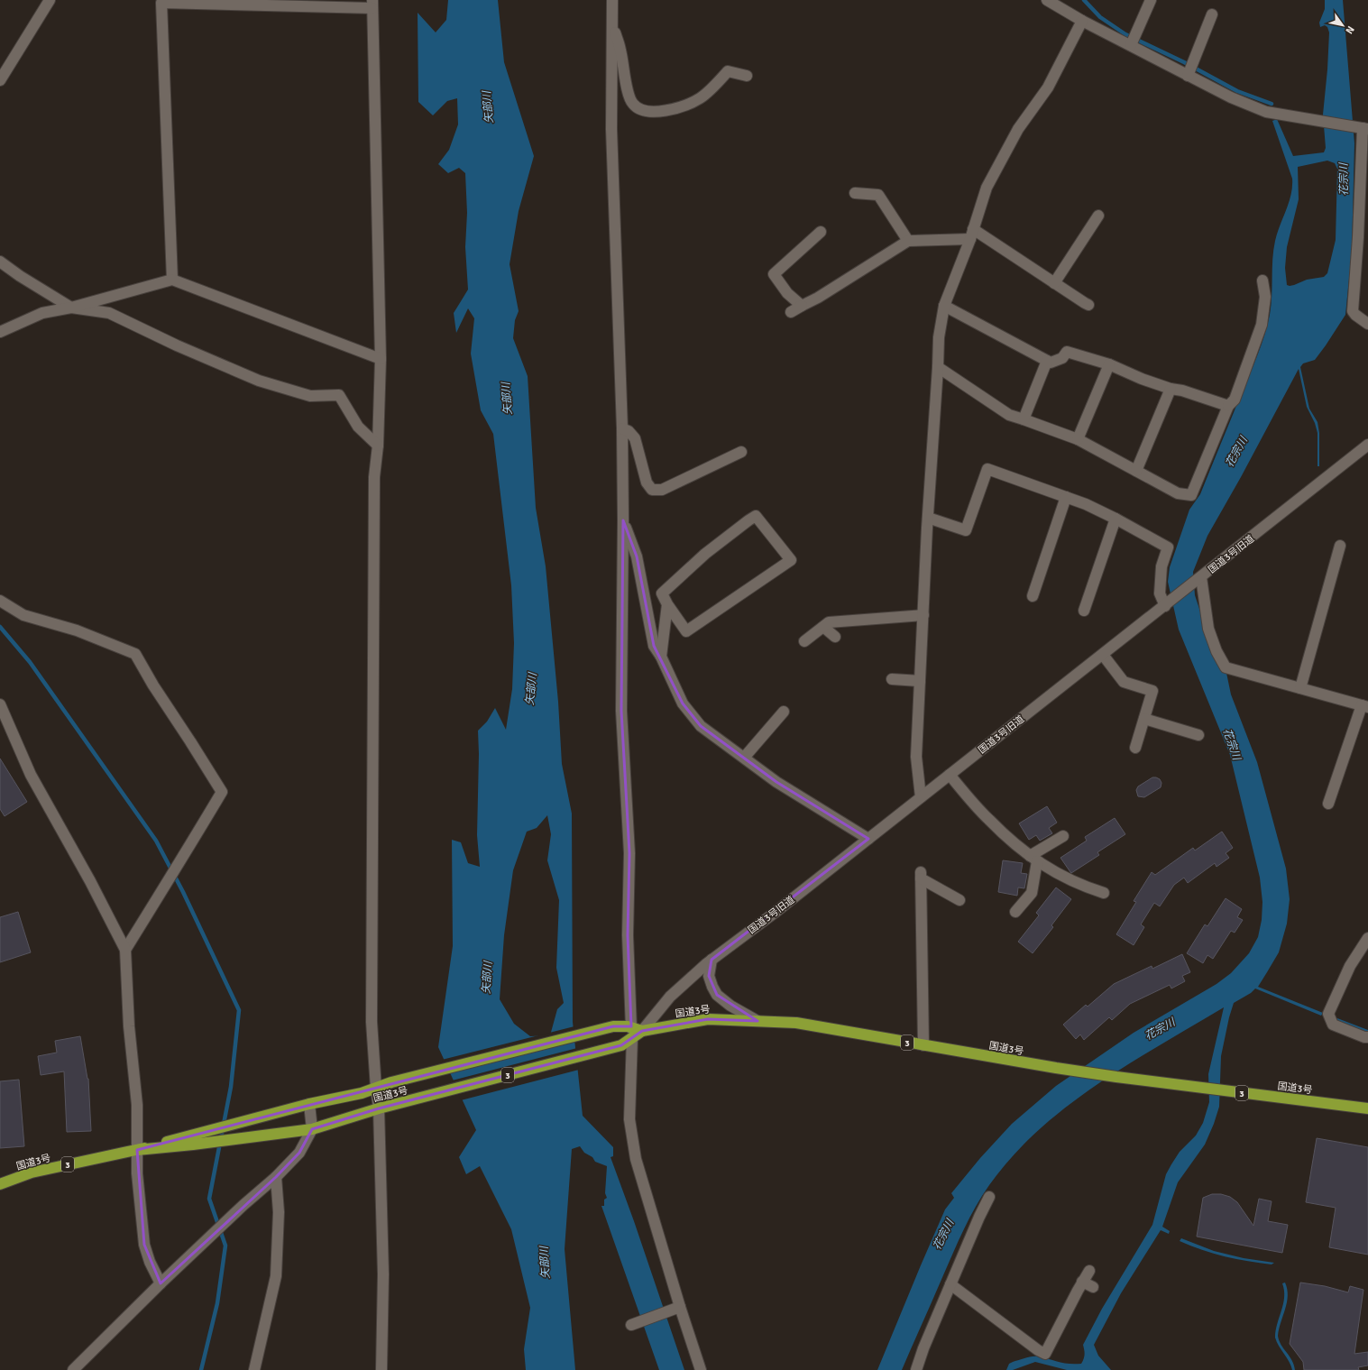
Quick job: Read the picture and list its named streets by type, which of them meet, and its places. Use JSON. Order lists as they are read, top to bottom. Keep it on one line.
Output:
{"streets":{"highway":["国道3号","3"],"street":["国道3号旧道"]},"crossings":[["国道3号旧道","国道3号"]],"water":["矢部川","花宗川"],"north":"bottom right"}
